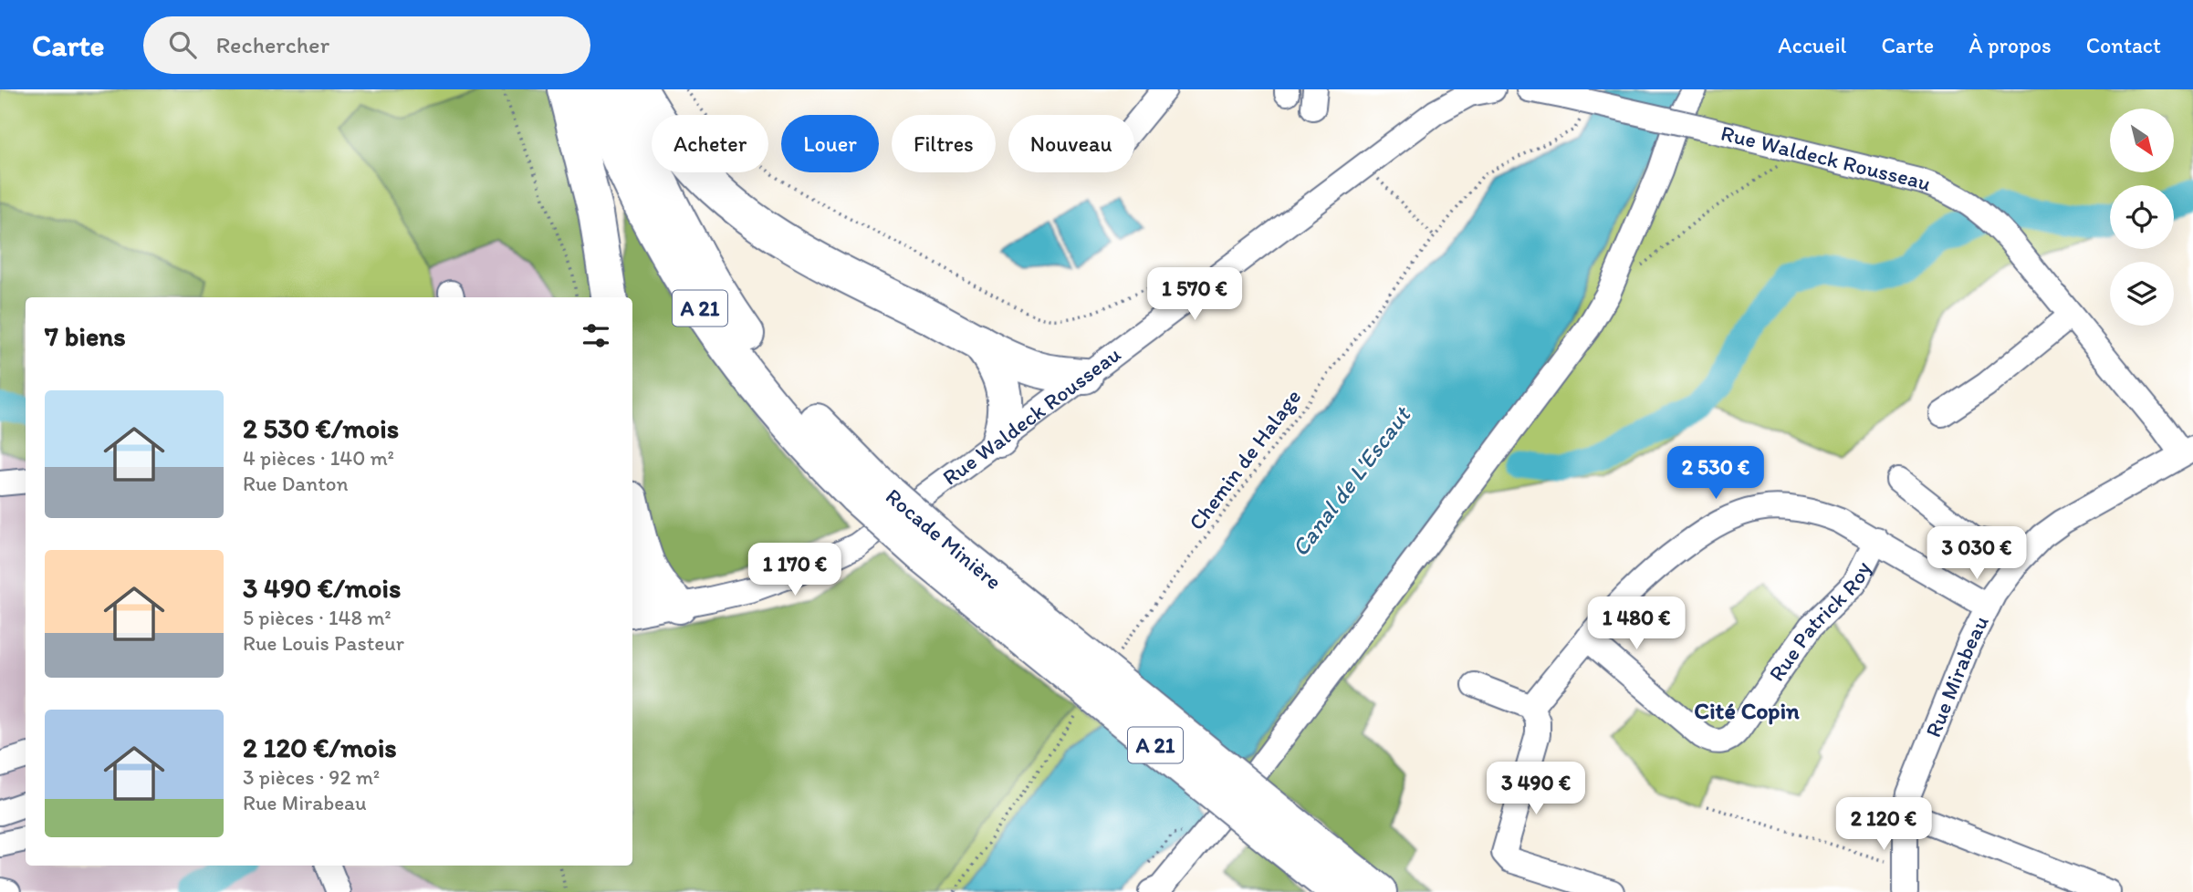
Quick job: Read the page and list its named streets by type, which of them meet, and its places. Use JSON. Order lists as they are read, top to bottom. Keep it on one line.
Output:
{"streets":{"highway":["A 21","Rocade Minière"],"street":["Rue Waldeck Rousseau","Rue Patrick Roy","Rue Mirabeau"],"path":["Chemin de Halage"]},"crossings":[["Rue Waldeck Rousseau","Rue Mirabeau"]],"districts":["Cité Copin"],"water":["Canal de L'Escaut"],"north":"bottom right","page":{"header":"Carte","search":"Rechercher","nav":["Accueil","Carte","À propos","Contact"],"chip":["Acheter","Louer","Filtres","Nouveau"],"price":["1 570 €","2 530 €","3 030 €","1 170 €","1 480 €","3 490 €","2 120 €"],"heading":"7 biens","list":[{"name":"2 530 €/mois","note":"4 pièces · 140 m² · Rue Danton"},{"name":"3 490 €/mois","note":"5 pièces · 148 m² · Rue Louis Pasteur"},{"name":"2 120 €/mois","note":"3 pièces · 92 m² · Rue Mirabeau"}]}}
